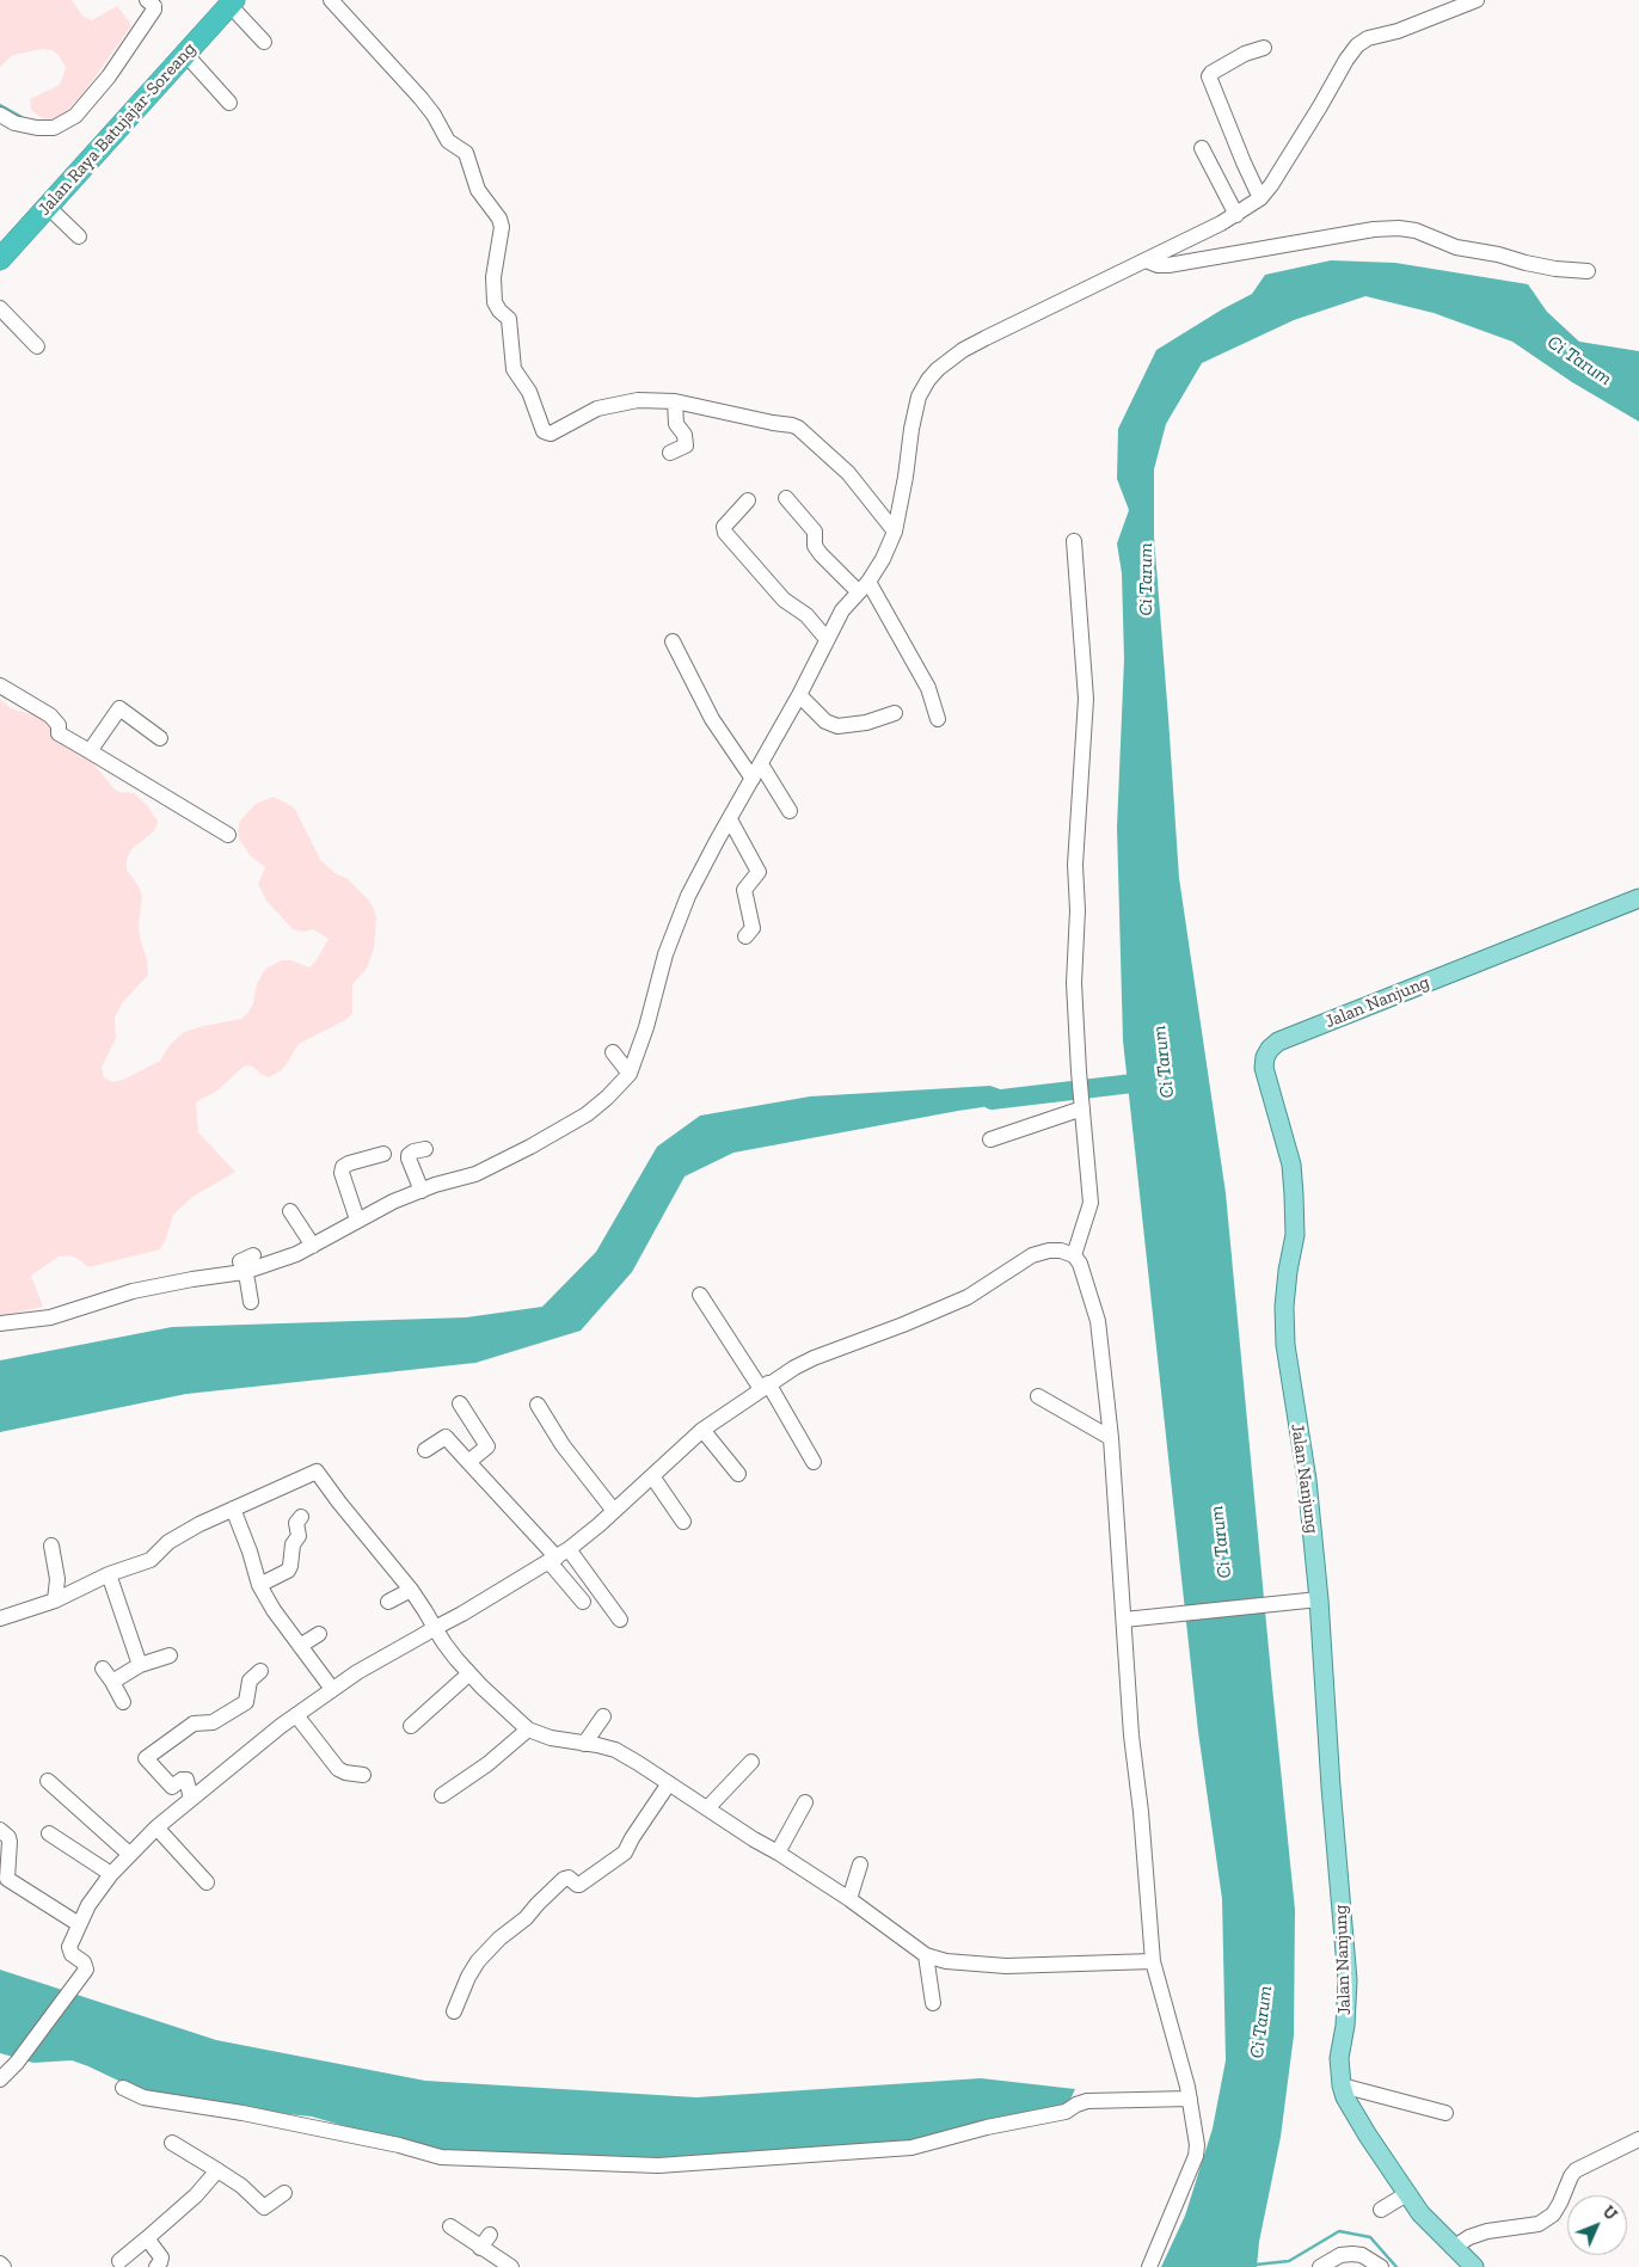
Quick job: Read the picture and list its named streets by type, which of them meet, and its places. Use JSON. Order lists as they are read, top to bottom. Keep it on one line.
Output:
{"streets":{"highway":["Jalan Raya Batujajar-Soreang"],"main road":["Jalan Nanjung"]},"water":["Ci Tarum"],"north":"top right"}
